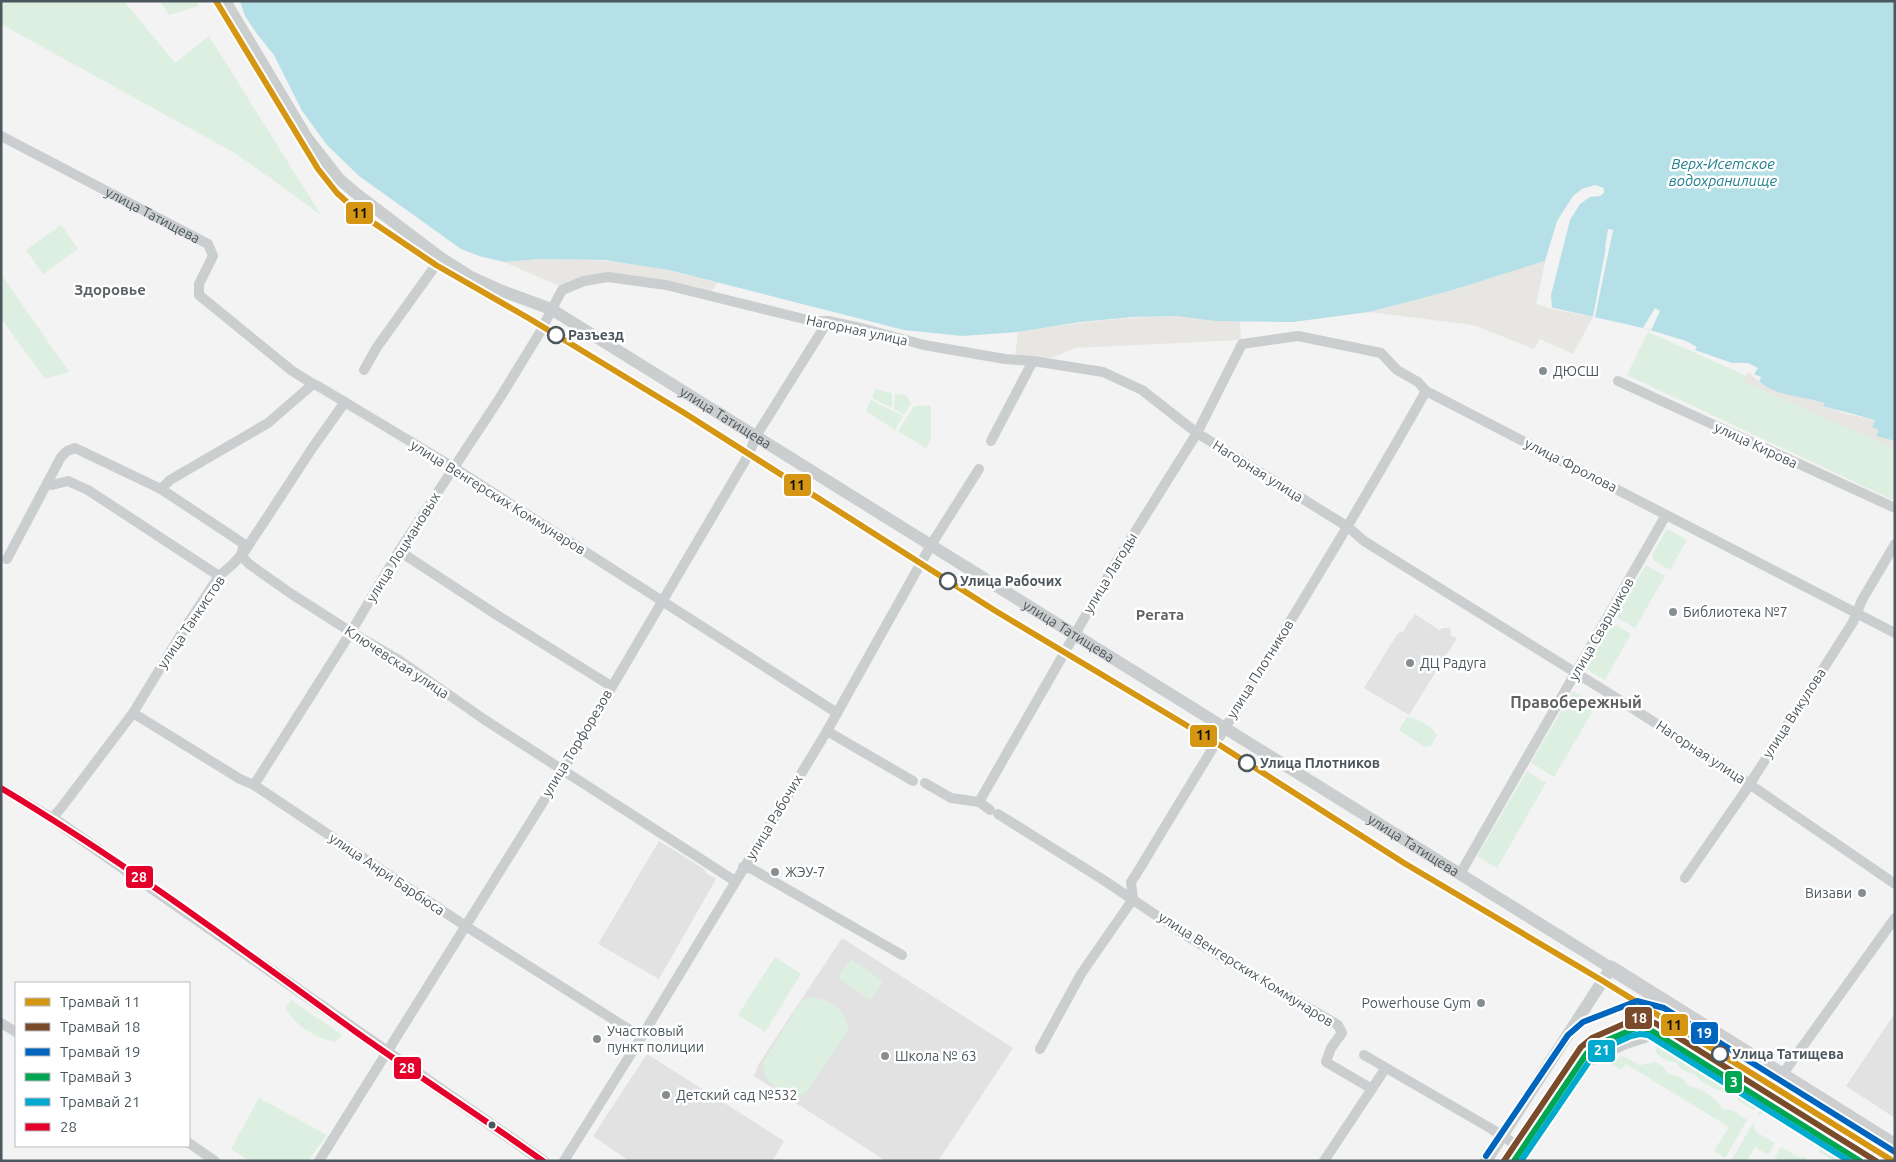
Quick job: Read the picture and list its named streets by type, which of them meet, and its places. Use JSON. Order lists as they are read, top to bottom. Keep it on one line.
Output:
{"streets":{"main road":["улица Татищева"],"street":["Нагорная улица","улица Кирова","улица Фролова","улица Венгерских Коммунаров","улица Лоцмановых","улица Лагоды","улица Танкистов","улица Сварщиков","Ключевская улица","улица Плотников","улица Викулова","улица Торфорезов","улица Рабочих","улица Анри Барбюса"]},"crossings":[["улица Татищева","Нагорная улица"],["улица Татищева","улица Венгерских Коммунаров"],["улица Татищева","улица Лоцмановых"],["улица Татищева","улица Лагоды"],["улица Татищева","улица Сварщиков"],["улица Татищева","улица Плотников"],["улица Татищева","улица Торфорезов"],["улица Татищева","улица Рабочих"],["Нагорная улица","улица Лоцмановых"],["Нагорная улица","улица Лагоды"],["Нагорная улица","улица Сварщиков"],["Нагорная улица","улица Плотников"],["Нагорная улица","улица Викулова"],["Нагорная улица","улица Торфорезов"],["улица Фролова","улица Лагоды"],["улица Фролова","улица Сварщиков"],["улица Фролова","улица Плотников"],["улица Фролова","улица Викулова"],["улица Венгерских Коммунаров","улица Лоцмановых"],["улица Венгерских Коммунаров","улица Лагоды"],["улица Венгерских Коммунаров","улица Танкистов"],["улица Венгерских Коммунаров","улица Плотников"],["улица Венгерских Коммунаров","улица Торфорезов"],["улица Венгерских Коммунаров","улица Рабочих"],["улица Лоцмановых","Ключевская улица"],["улица Лоцмановых","улица Анри Барбюса"],["улица Танкистов","Ключевская улица"],["улица Танкистов","улица Анри Барбюса"],["Ключевская улица","улица Торфорезов"],["Ключевская улица","улица Рабочих"],["улица Торфорезов","улица Анри Барбюса"],["улица Рабочих","улица Анри Барбюса"]],"districts":["Здоровье","Регата","Правобережный"],"water":["Верх-Исетское водохранилище"],"places":["Разъезд","ДЮСШ","Улица Рабочих","Библиотека №7","ДЦ Радуга","Улица Плотников","ЖЭУ-7","Визави","Powerhouse Gym","Участковый пункт полиции","Улица Татищева","Школа № 63","Детский сад №532"],"lines":["tram line 11","transit line 28","tram line 19","tram line 18","tram line 3","tram line 21"],"legend":["Трамвай 11","Трамвай 18","Трамвай 19","Трамвай 3","Трамвай 21","28"]}
